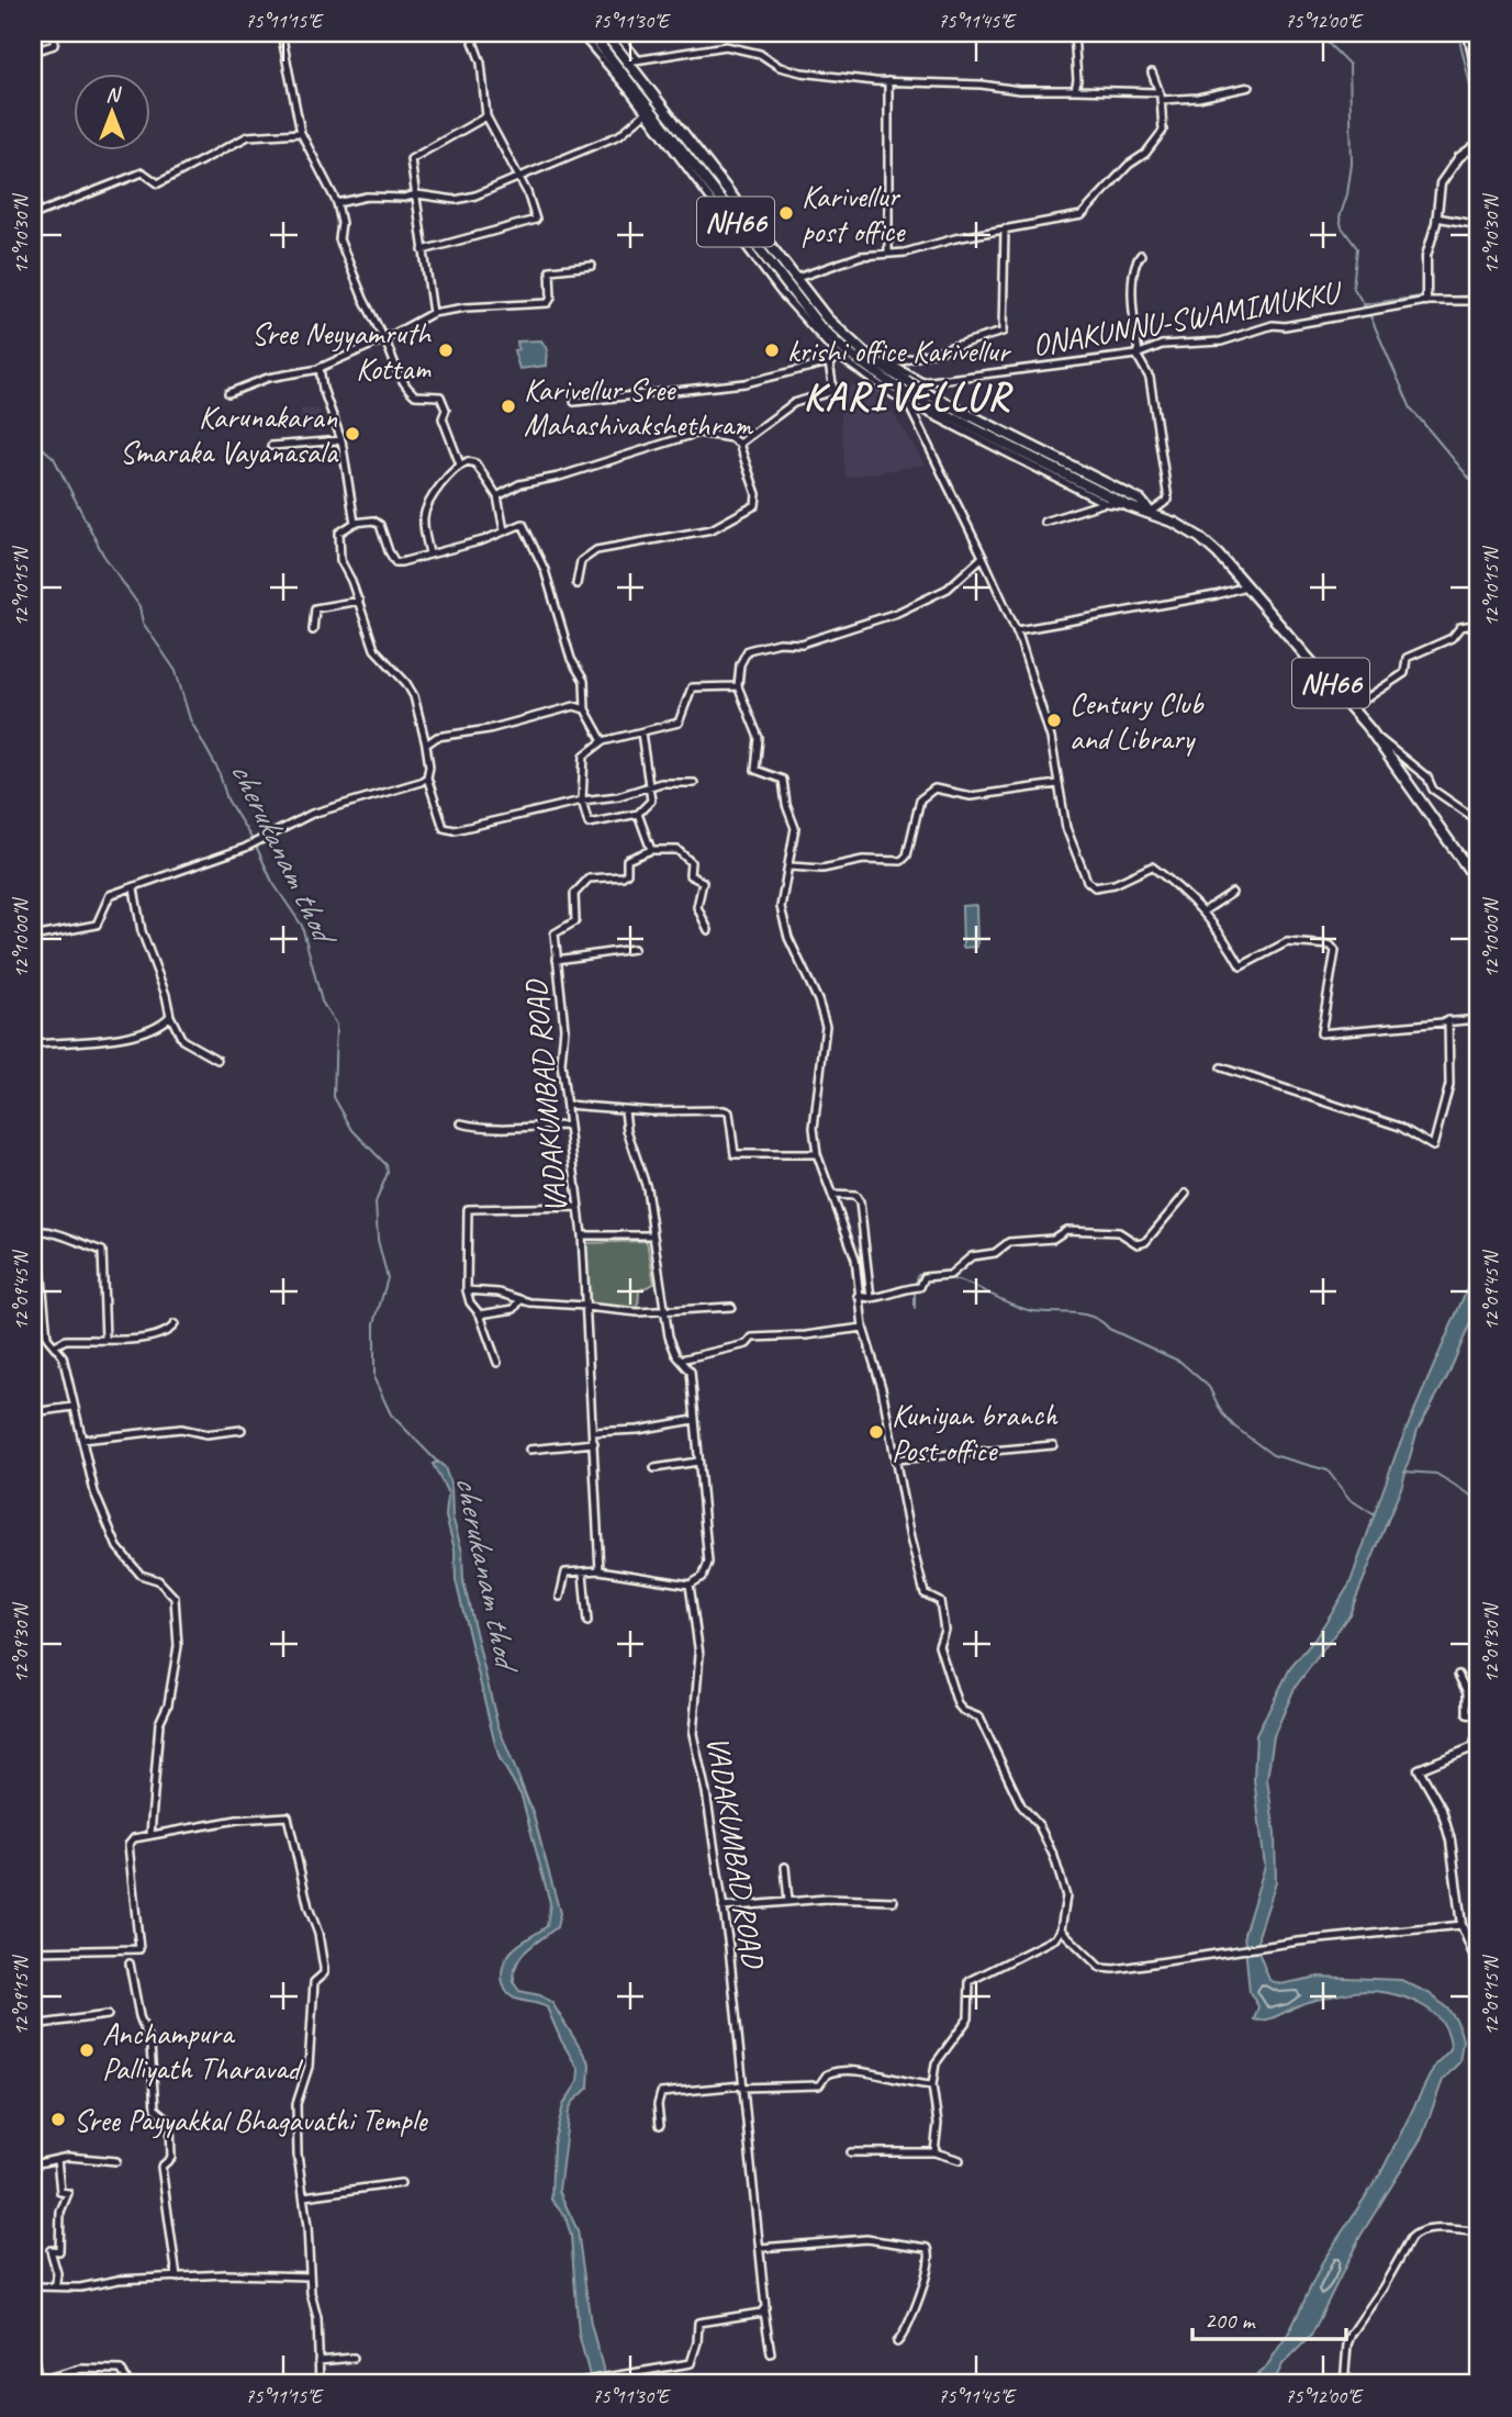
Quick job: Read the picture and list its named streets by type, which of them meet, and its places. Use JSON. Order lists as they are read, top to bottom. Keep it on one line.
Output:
{"streets":{"highway":["NH66"],"street":["ONAKUNNU-SWAMIMUKKU","VADAKUMBAD ROAD"]},"districts":["KARIVELLUR"],"water":["cherukanam thod"],"places":["Karivellur post office","Sree Neyyamruth Kottam","krishi office Karivellur","Karivellur Sree Mahashivakshethram","Karunakaran Smaraka Vayanasala","Century Club and Library","Kuniyan branch Post office","Anchampura Palliyath Tharavad","Sree Payyakkal Bhagavathi Temple"],"scale_bar":"200 m","north":"top","coordinates":["75°11'15\"E","75°11'30\"E","75°11'45\"E","75°12'00\"E","12°10'30\"N","12°10'15\"N","12°10'00\"N","12°09'45\"N","12°09'30\"N","12°09'15\"N"]}
